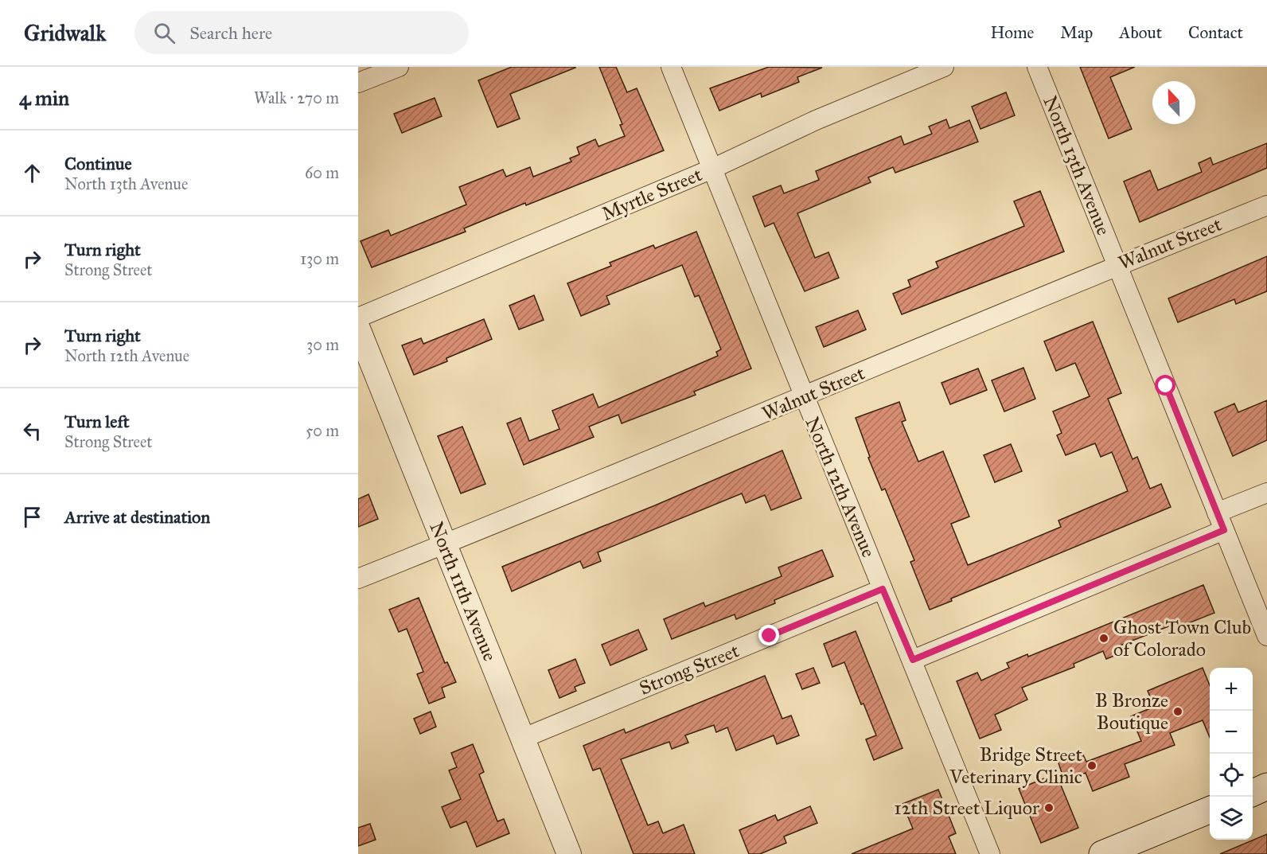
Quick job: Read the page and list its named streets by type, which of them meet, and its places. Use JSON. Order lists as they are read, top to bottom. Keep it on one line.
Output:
{"streets":{"street":["North 13th Avenue","Myrtle Street","Walnut Street","North 12th Avenue","North 11th Avenue","Strong Street"]},"crossings":[["North 13th Avenue","Walnut Street"],["Myrtle Street","North 12th Avenue"],["Walnut Street","North 12th Avenue"],["Walnut Street","North 11th Avenue"],["North 12th Avenue","Strong Street"],["North 11th Avenue","Strong Street"]],"places":["Ghost Town Club of Colorado","B Bronze Boutique","Bridge Street Veterinary Clinic","12th Street Liquor"],"north":"top","page":{"header":"Gridwalk","search":"Search here","nav":["Home","Map","About","Contact"],"heading":["4 min","Walk · 270 m"],"list":[["Continue","North 13th Avenue","60 m"],["Turn right","Strong Street","130 m"],["Turn right","North 12th Avenue","30 m"],["Turn left","Strong Street","50 m"],"Arrive at destination"],"map_buttons":["+","−"]}}
